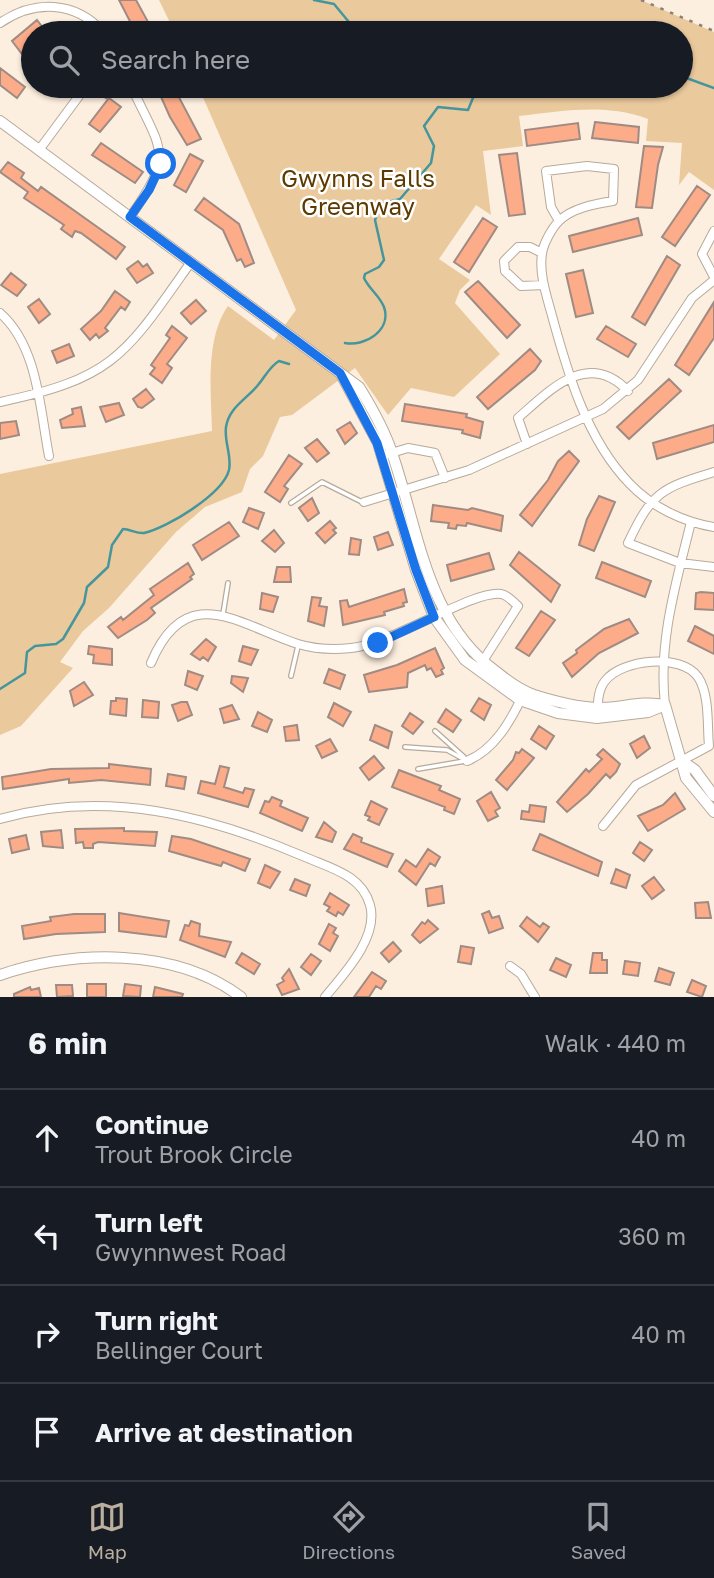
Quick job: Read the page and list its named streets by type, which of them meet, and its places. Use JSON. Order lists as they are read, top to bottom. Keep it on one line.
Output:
{"parks":["Gwynns Falls Greenway"],"page":{"search":"Search here","heading":["6 min","Walk · 440 m"],"list":[["Continue","Trout Brook Circle","40 m"],["Turn left","Gwynnwest Road","360 m"],["Turn right","Bellinger Court","40 m"],"Arrive at destination"],"nav":["Map","Directions","Saved"]}}
